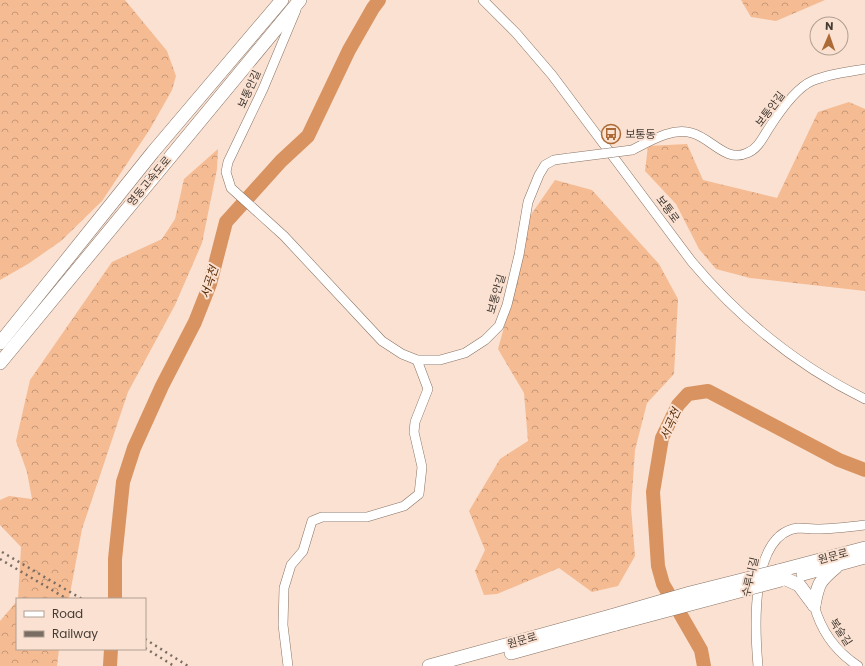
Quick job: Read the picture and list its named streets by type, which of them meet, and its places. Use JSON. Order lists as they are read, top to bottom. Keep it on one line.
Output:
{"streets":{"highway":["영동고속도로","원문로"],"street":["보통안길","보통로","수루니길","복술길"]},"crossings":[["보통안길","영동고속도로"]],"water":["서곡천"],"places":{"bus stop":["보통동"]},"legend":["Road","Railway"],"north":"top"}
